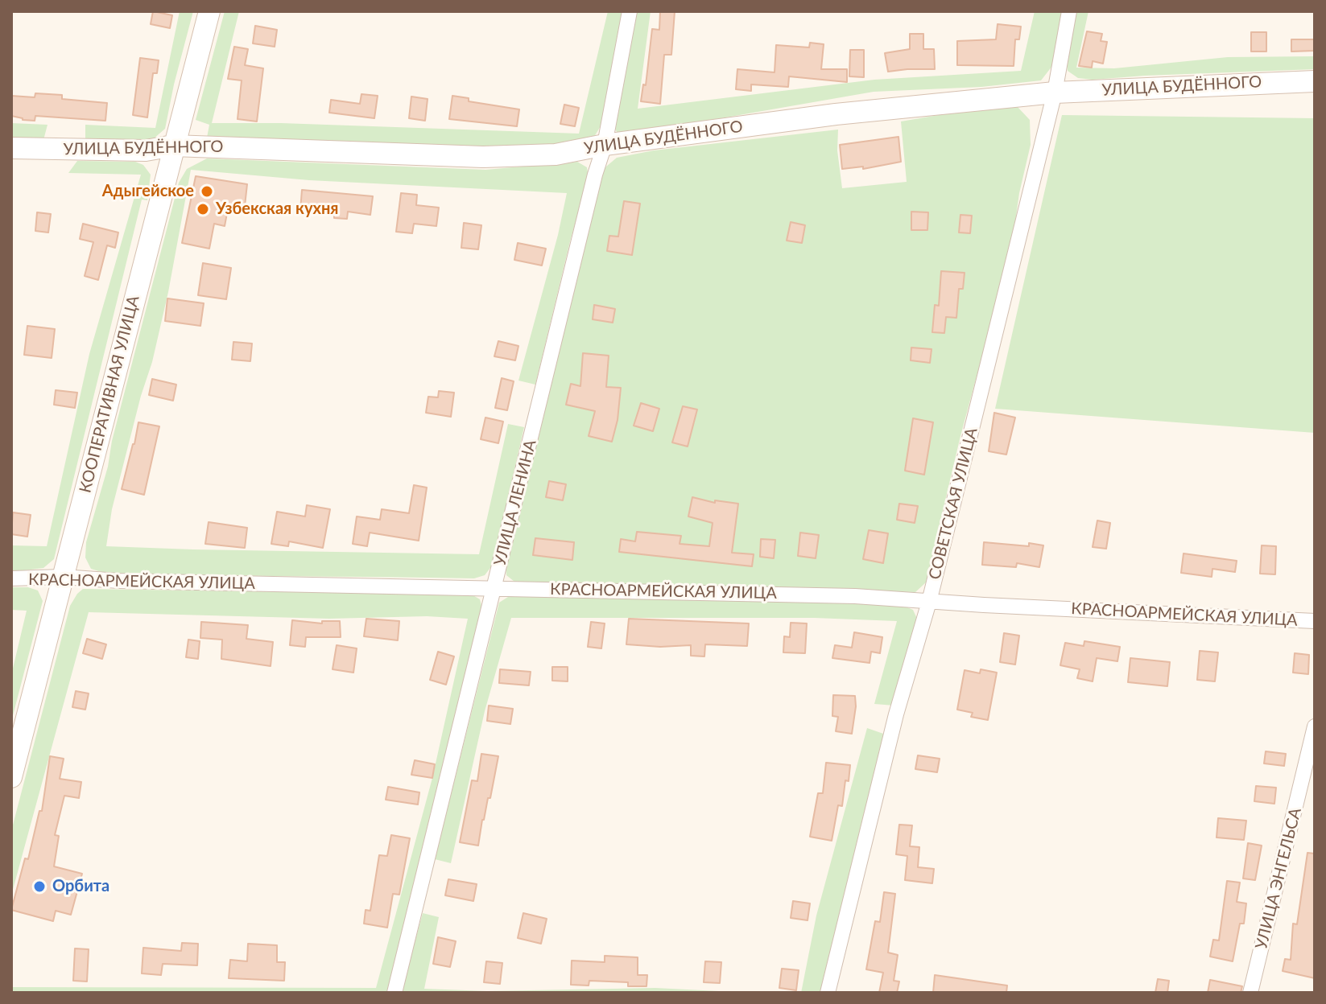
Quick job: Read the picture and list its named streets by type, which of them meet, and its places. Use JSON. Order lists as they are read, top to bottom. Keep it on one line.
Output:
{"streets":{"street":["УЛИЦА БУДЁННОГО","КООПЕРАТИВНАЯ УЛИЦА","УЛИЦА ЛЕНИНА","СОВЕТСКАЯ УЛИЦА","КРАСНОАРМЕЙСКАЯ УЛИЦА","УЛИЦА ЭНГЕЛЬСА"]},"crossings":[["УЛИЦА БУДЁННОГО","КООПЕРАТИВНАЯ УЛИЦА"],["УЛИЦА БУДЁННОГО","УЛИЦА ЛЕНИНА"],["УЛИЦА БУДЁННОГО","СОВЕТСКАЯ УЛИЦА"],["КООПЕРАТИВНАЯ УЛИЦА","КРАСНОАРМЕЙСКАЯ УЛИЦА"],["УЛИЦА ЛЕНИНА","КРАСНОАРМЕЙСКАЯ УЛИЦА"],["СОВЕТСКАЯ УЛИЦА","КРАСНОАРМЕЙСКАЯ УЛИЦА"]],"places":["Адыгейское","Узбекская кухня","Орбита"]}
